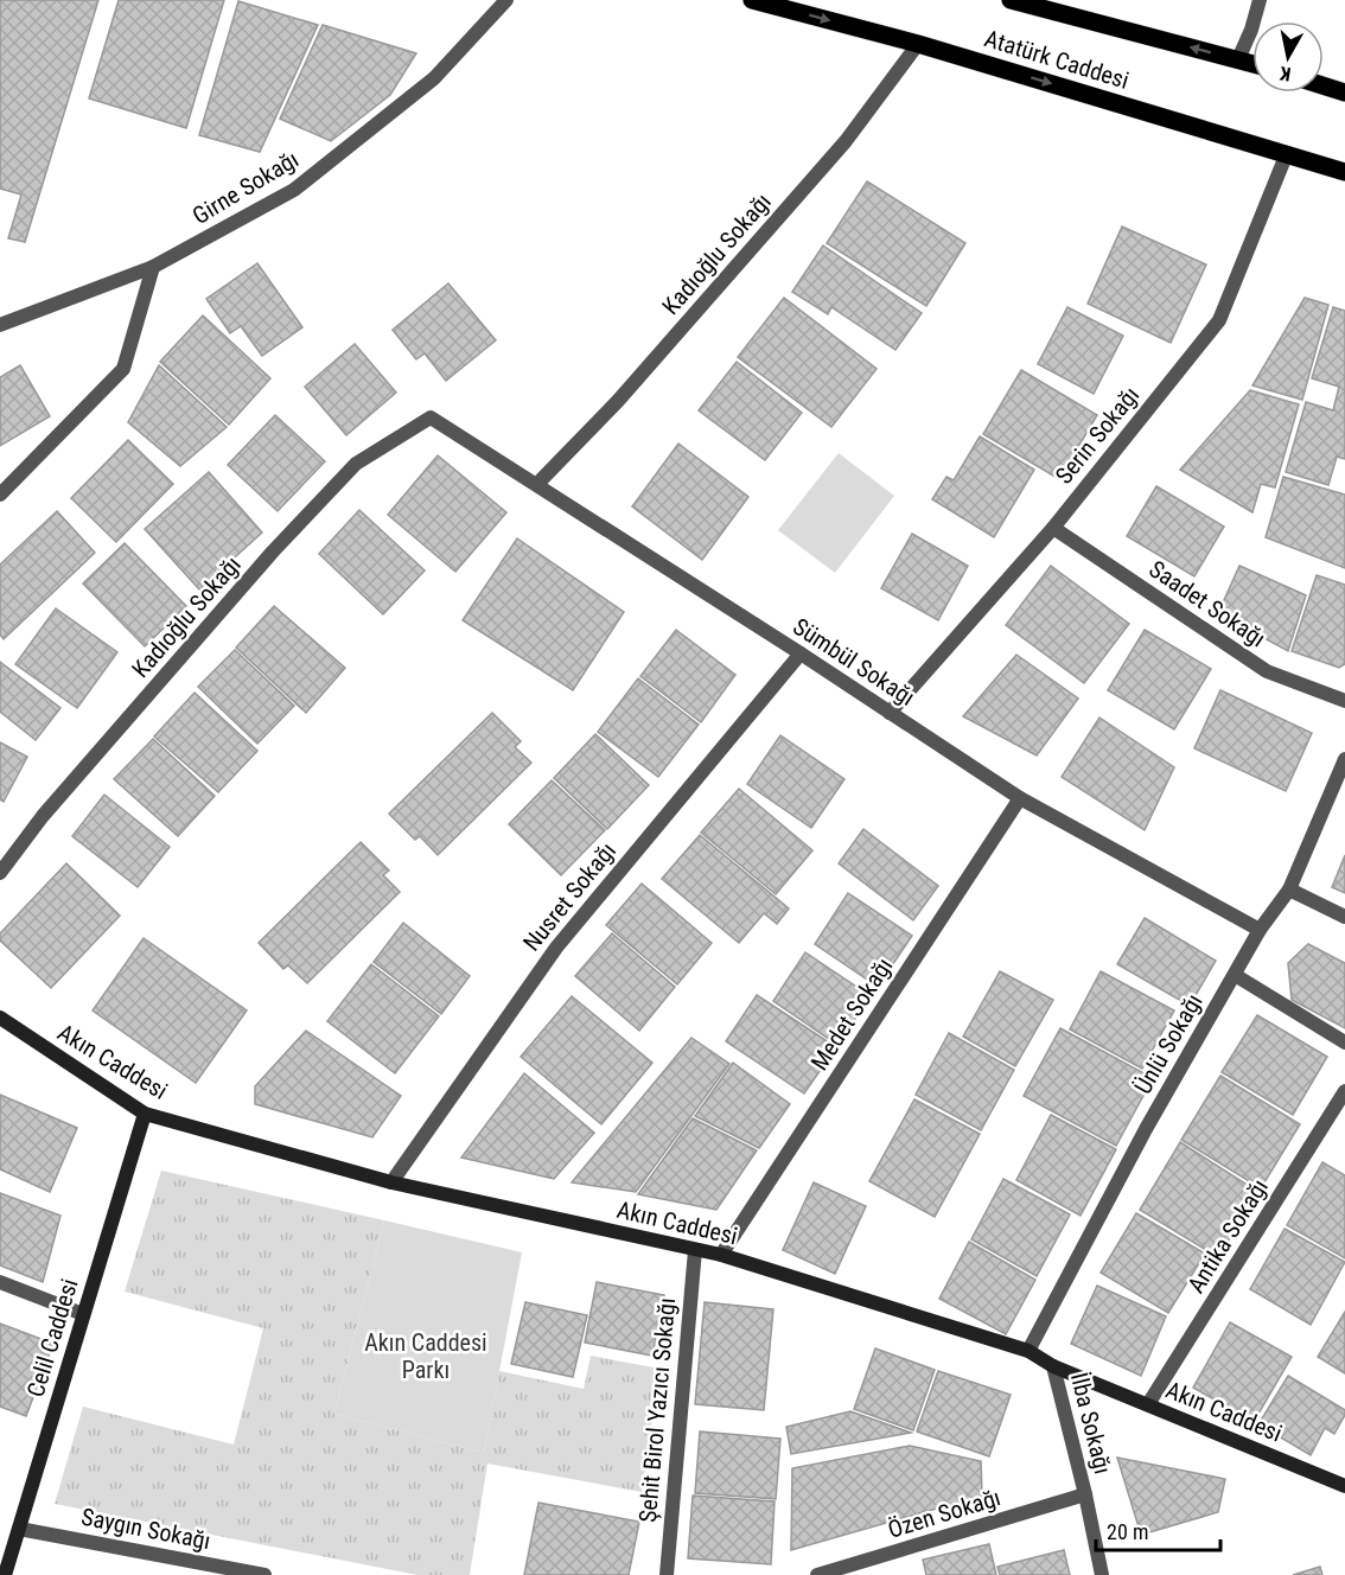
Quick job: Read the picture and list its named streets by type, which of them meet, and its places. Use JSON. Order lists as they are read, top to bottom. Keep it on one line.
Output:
{"streets":{"main road":["Atatürk Caddesi"],"street":["Girne Sokağı","Kadıoğlu Sokağı","Serin Sokağı","Saadet Sokağı","Sümbül Sokağı","Nusret Sokağı","Medet Sokağı","Ünlü Sokağı","Akın Caddesi","Antika Sokağı","Celil Caddesi","Şehit Birol Yazıcı Sokağı","İlba Sokağı","Özen Sokağı","Saygın Sokağı"]},"crossings":[["Atatürk Caddesi","Kadıoğlu Sokağı"],["Atatürk Caddesi","Serin Sokağı"],["Kadıoğlu Sokağı","Sümbül Sokağı"],["Serin Sokağı","Saadet Sokağı"],["Serin Sokağı","Sümbül Sokağı"],["Sümbül Sokağı","Nusret Sokağı"],["Sümbül Sokağı","Medet Sokağı"],["Sümbül Sokağı","Ünlü Sokağı"],["Nusret Sokağı","Akın Caddesi"],["Medet Sokağı","Akın Caddesi"],["Ünlü Sokağı","Akın Caddesi"],["Akın Caddesi","Antika Sokağı"],["Akın Caddesi","Celil Caddesi"],["Akın Caddesi","Şehit Birol Yazıcı Sokağı"],["Akın Caddesi","İlba Sokağı"],["Celil Caddesi","Saygın Sokağı"],["İlba Sokağı","Özen Sokağı"]],"parks":["Akın Caddesi Parkı"],"scale_bar":"20 m","north":"bottom"}
